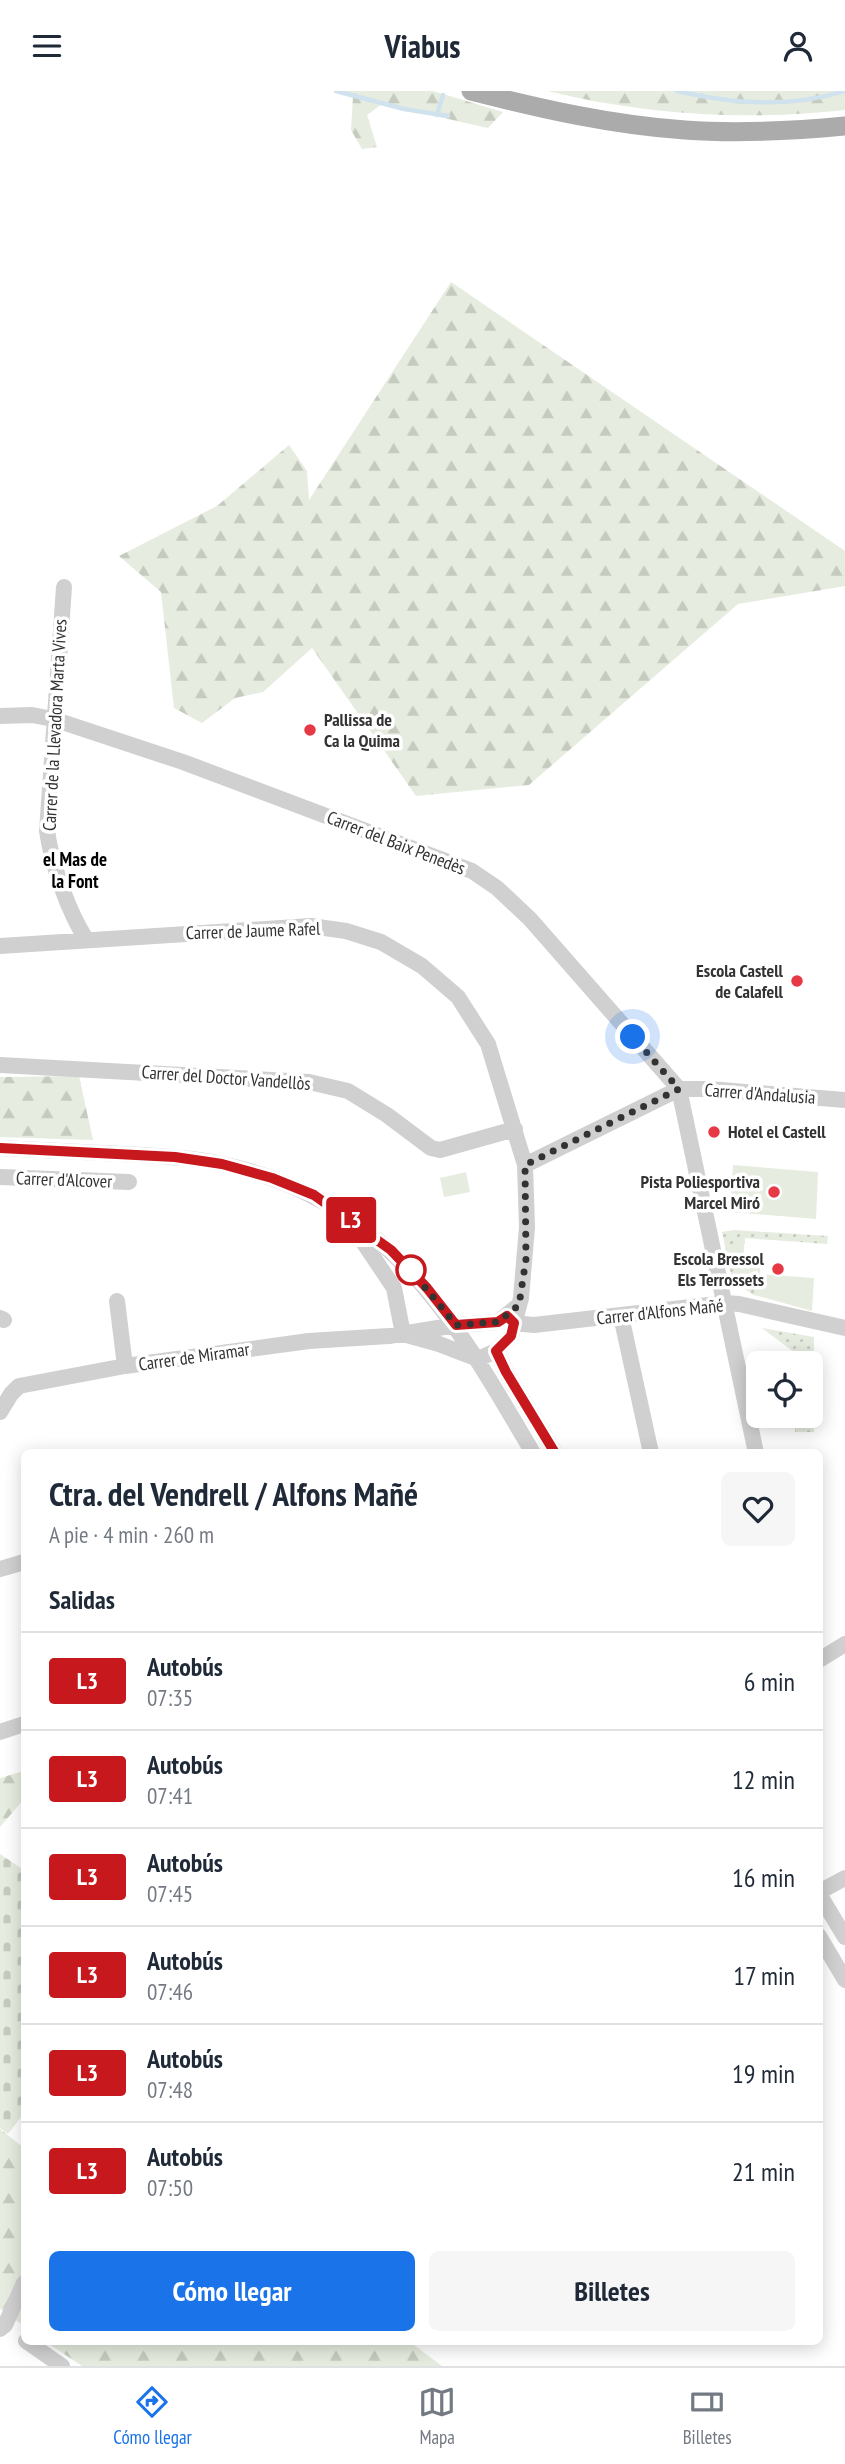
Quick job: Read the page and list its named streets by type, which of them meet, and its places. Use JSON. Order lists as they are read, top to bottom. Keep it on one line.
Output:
{"streets":{"street":["Carrer de la Llevadora Marta Vives","Carrer del Baix Penedès","Carrer de Jaume Rafel","Carrer del Doctor Vandellòs","Carrer d'Andalusia","Carrer d'Alcover","Carrer d'Alfons Mañé","Carrer de Miramar"]},"crossings":[["Carrer de la Llevadora Marta Vives","Carrer del Baix Penedès"],["Carrer de la Llevadora Marta Vives","Carrer de Jaume Rafel"],["Carrer del Baix Penedès","Carrer d'Andalusia"],["Carrer del Baix Penedès","Carrer d'Alfons Mañé"],["Carrer de Jaume Rafel","Carrer del Doctor Vandellòs"],["Carrer de Jaume Rafel","Carrer d'Andalusia"],["Carrer de Jaume Rafel","Carrer d'Alfons Mañé"],["Carrer d'Alfons Mañé","Carrer de Miramar"]],"districts":["el Mas de la Font"],"places":["Pallissa de Ca la Quima","Escola Castell de Calafell","Hotel el Castell","Pista Poliesportiva Marcel Miró","Escola Bressol Els Terrossets"],"lines":["bus line L3"],"page":{"header":"Viabus","on_map":"L3","heading":[["Ctra. del Vendrell / Alfons Mañé","A pie · 4 min · 260 m"],"Salidas"],"list":[{"mark":"L3","name":"Autobús","note":"07:35","value":"6 min"},{"mark":"L3","name":"Autobús","note":"07:41","value":"12 min"},{"mark":"L3","name":"Autobús","note":"07:45","value":"16 min"},{"mark":"L3","name":"Autobús","note":"07:46","value":"17 min"},{"mark":"L3","name":"Autobús","note":"07:48","value":"19 min"},{"mark":"L3","name":"Autobús","note":"07:50","value":"21 min"}],"buttons":["Cómo llegar","Billetes"],"tabs":["Cómo llegar","Mapa","Billetes"]}}
